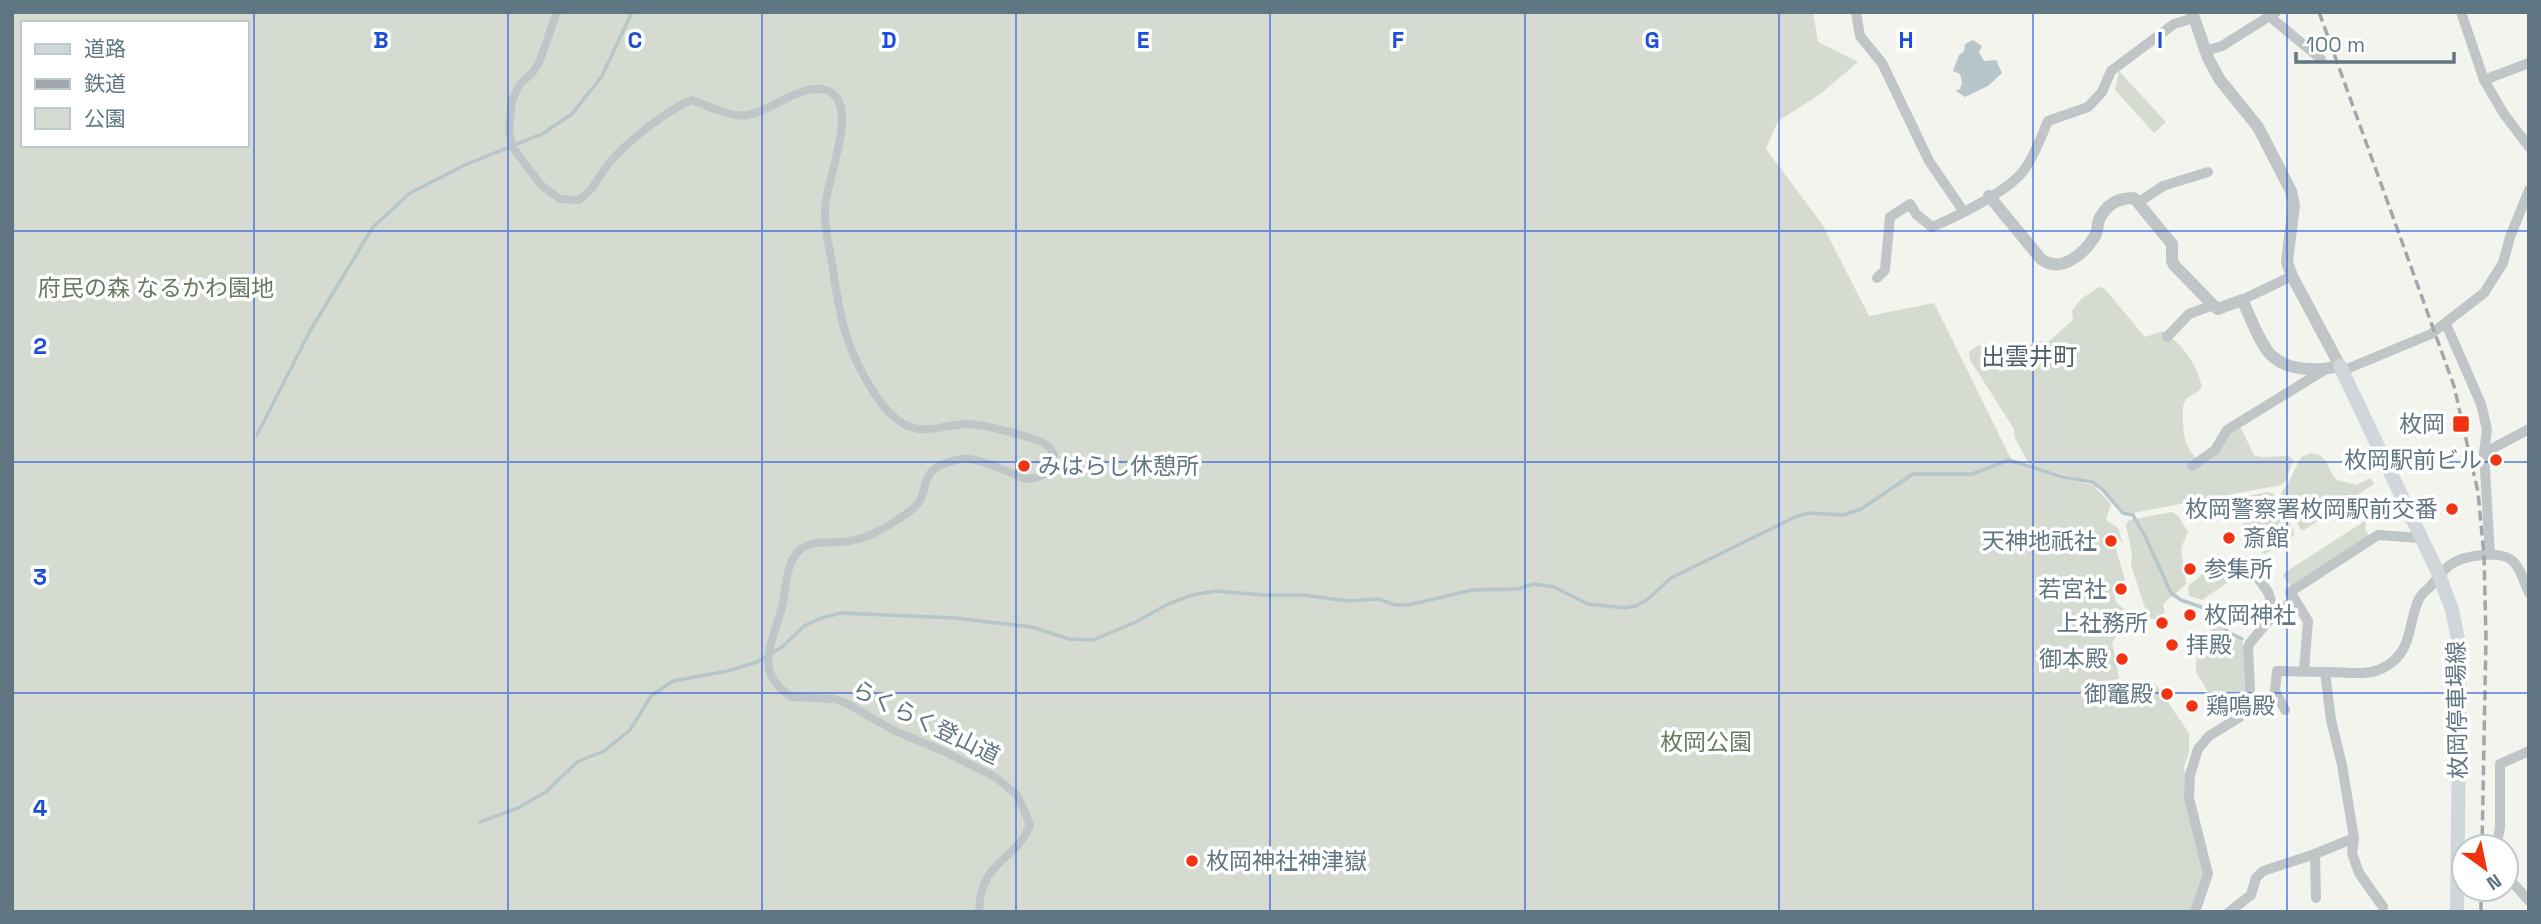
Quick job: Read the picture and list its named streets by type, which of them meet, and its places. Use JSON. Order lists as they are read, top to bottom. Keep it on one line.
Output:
{"streets":{"main road":["枚岡停車場線"],"street":["らくらく登山道"]},"districts":["出雲井町"],"parks":["府民の森 なるかわ園地","枚岡公園"],"places":{"transit":["枚岡"],"other":["枚岡駅前ビル","みはらし休憩所","枚岡警察署枚岡駅前交番","斎館","天神地祇社","参集所","若宮社","枚岡神社","上社務所","拝殿","御本殿","御竈殿","鶏鳴殿","枚岡神社神津嶽"]},"legend":["道路","鉄道","公園"],"scale_bar":"100 m","north":"bottom right","grid":{"columns":["B","C","D","E","F","G","H","I"],"rows":["2","3","4"]}}
